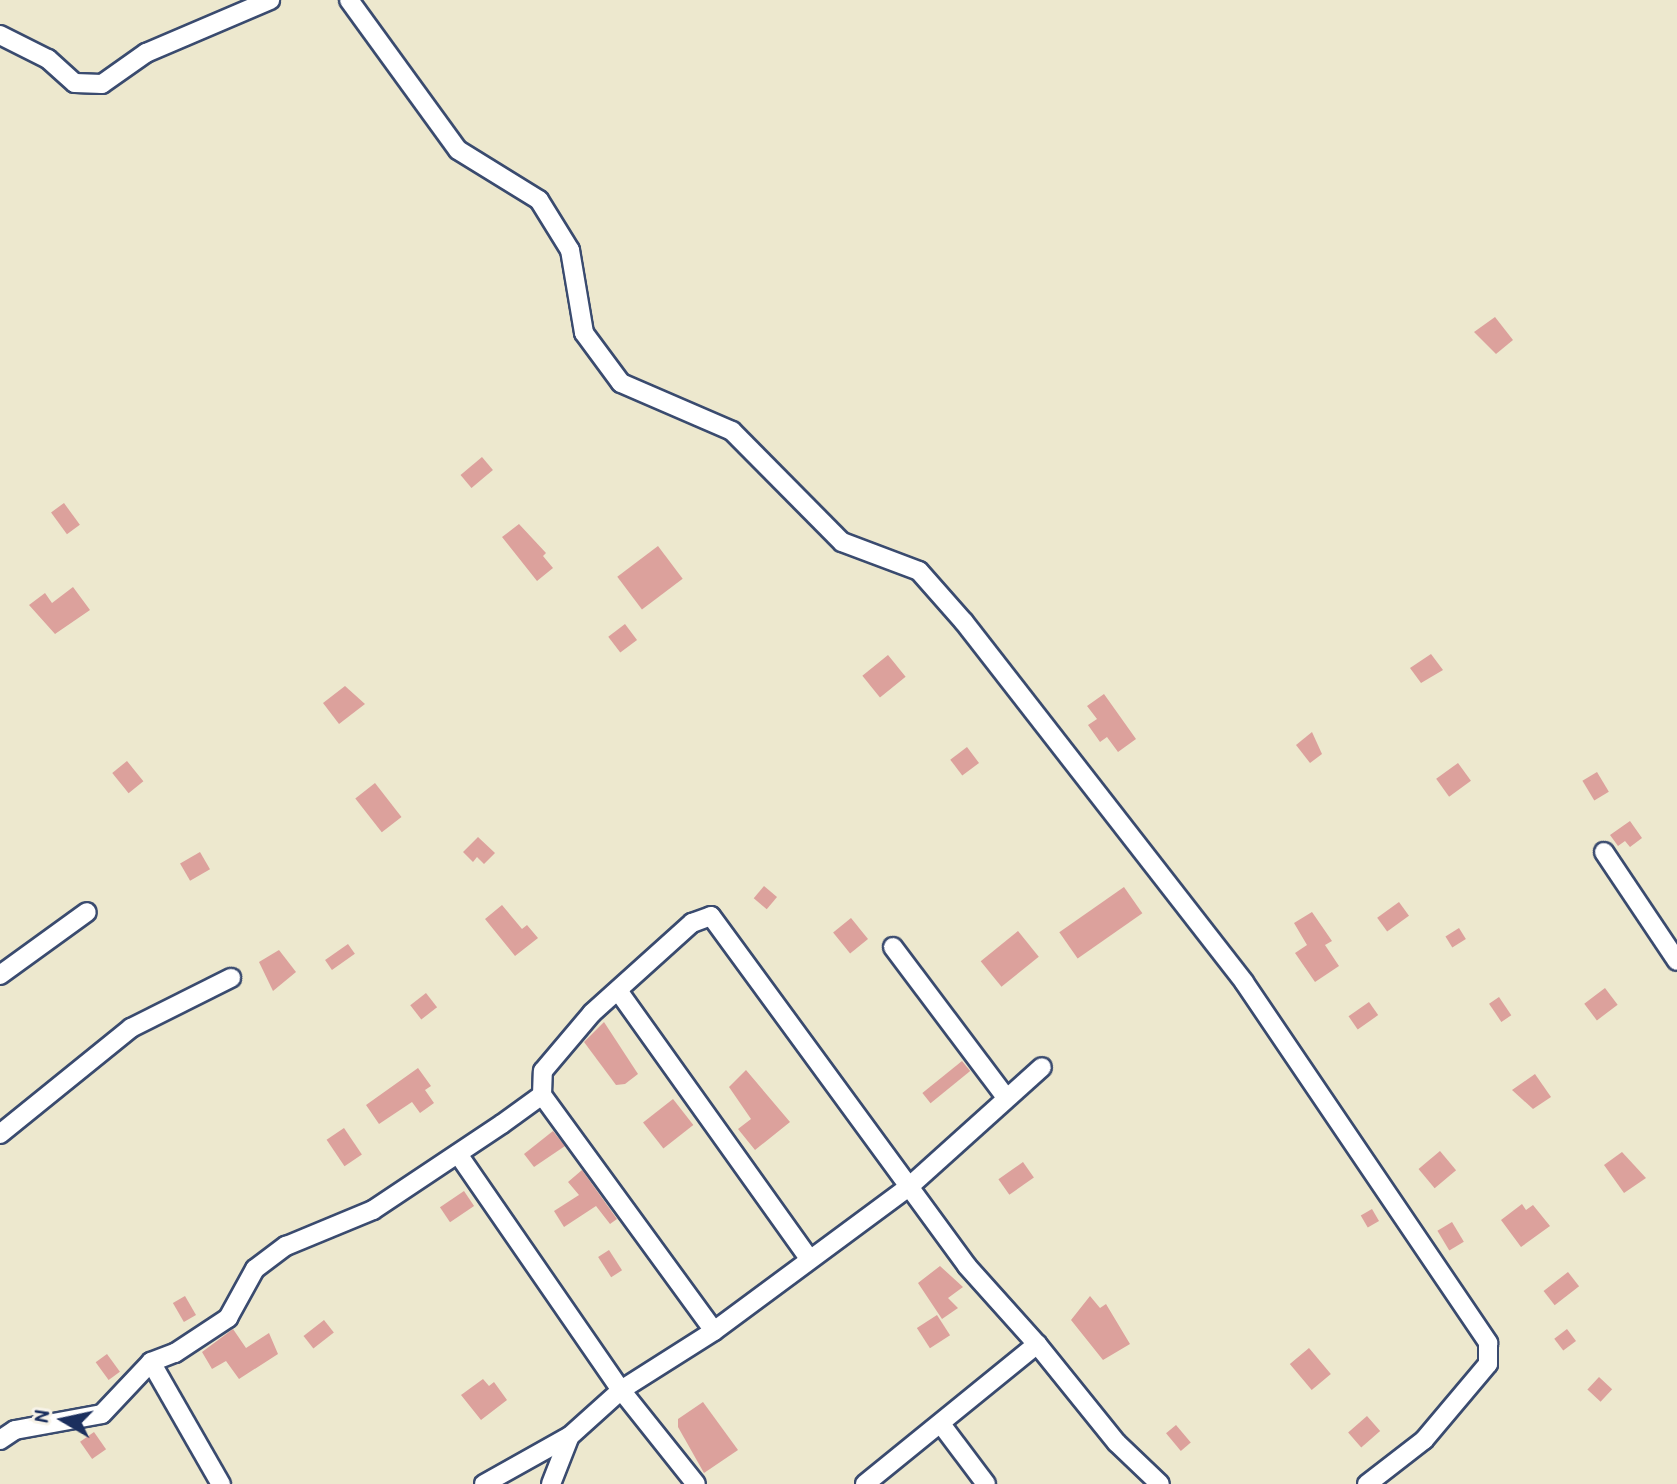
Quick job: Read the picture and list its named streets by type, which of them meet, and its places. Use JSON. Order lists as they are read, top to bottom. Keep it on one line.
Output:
{"north":"left"}
